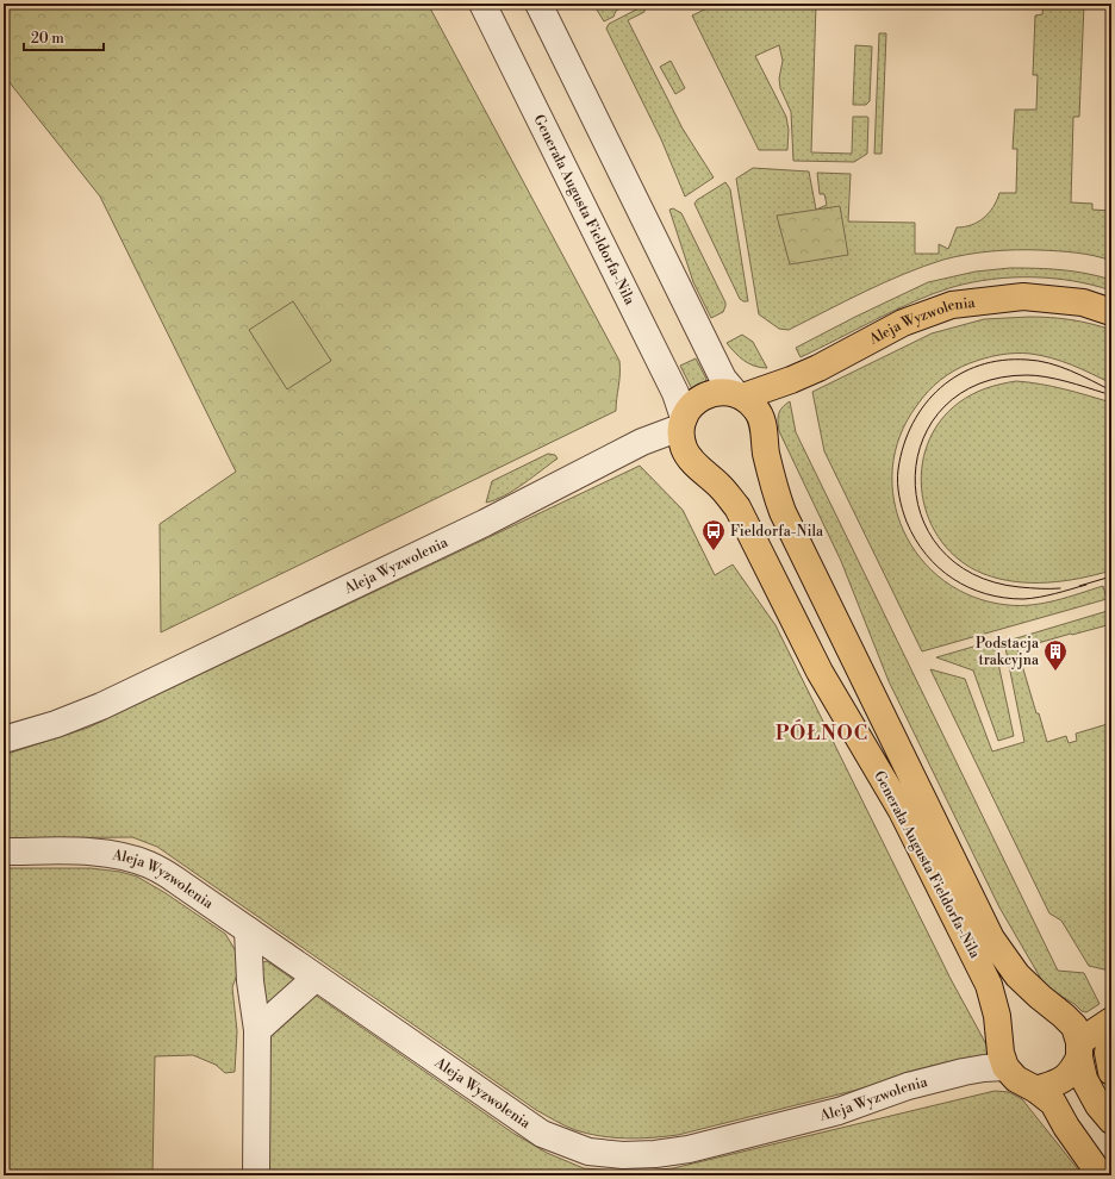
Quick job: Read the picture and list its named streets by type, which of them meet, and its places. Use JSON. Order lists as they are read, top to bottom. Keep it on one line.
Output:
{"streets":{"main road":["Generała Augusta Fieldorfa-Nila","Aleja Wyzwolenia"]},"crossings":[["Generała Augusta Fieldorfa-Nila","Aleja Wyzwolenia"]],"districts":["PÓŁNOC"],"places":{"bus stop":["Fieldorfa-Nila"],"building":["Podstacja trakcyjna"]},"scale_bar":"20 m"}
